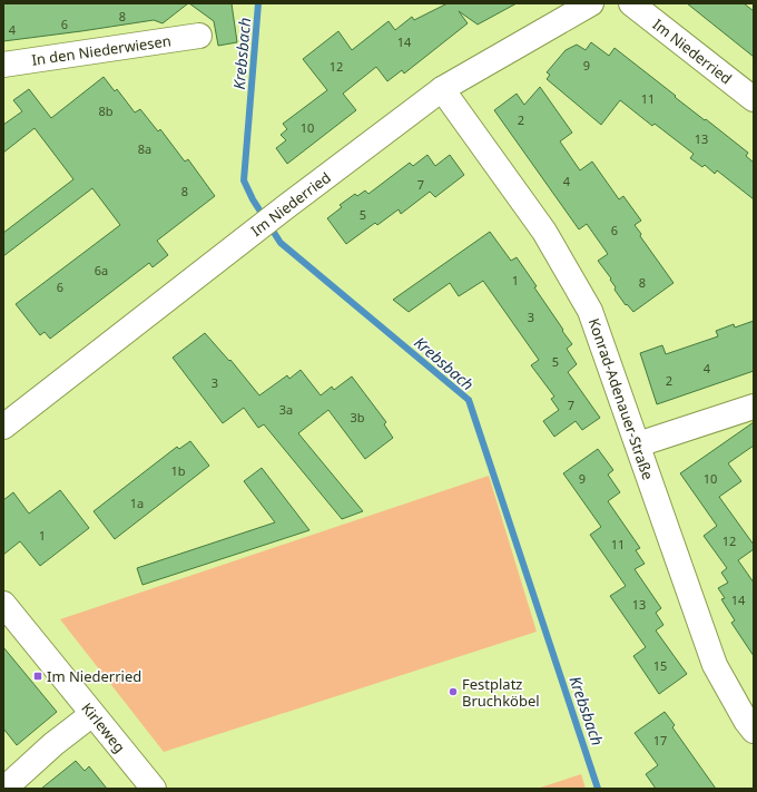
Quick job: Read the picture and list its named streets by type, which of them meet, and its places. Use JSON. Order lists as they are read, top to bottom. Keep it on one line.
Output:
{"streets":{"street":["In den Niederwiesen","Im Niederried","Konrad-Adenauer-Straße","Kirleweg"]},"crossings":[["Im Niederried","Konrad-Adenauer-Straße"]],"water":["Krebsbach"],"places":{"transit":["Im Niederried"],"other":["Festplatz Bruchköbel"]},"house_numbers":["8","6","4","14","9","12","11","8b","2","10","13","8a","4","7","8","5","6","6a","1","8","6","3","5","4","2","3","7","3a","3b","1b","9","10","1a","1","12","11","14","13","15","17"]}
